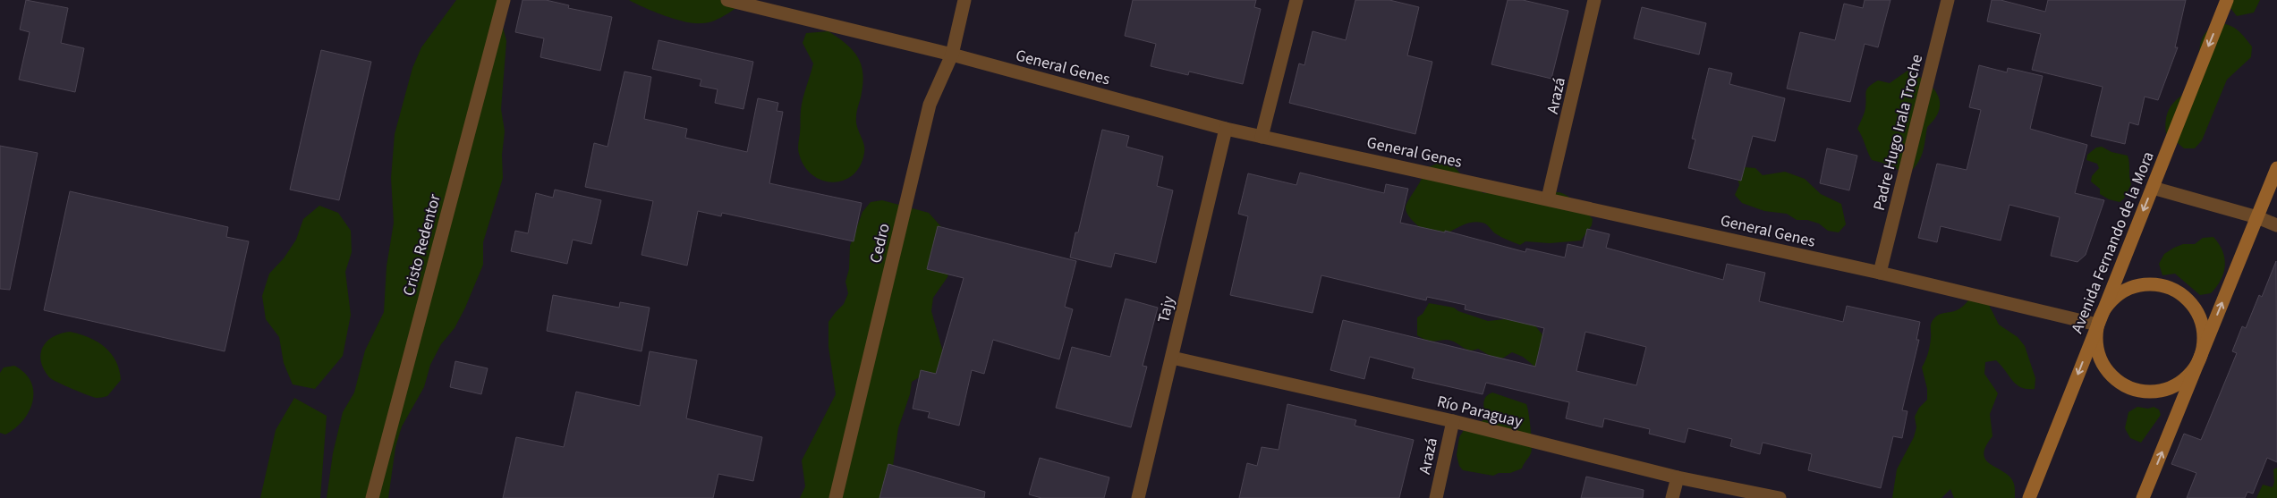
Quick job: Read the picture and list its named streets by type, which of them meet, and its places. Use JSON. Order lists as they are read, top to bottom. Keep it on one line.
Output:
{"streets":{"main road":["Avenida Fernando de la Mora"],"street":["General Genes","Arazá","Padre Hugo Irala Troche","Cedro","Cristo Redentor","Tajy","Río Paraguay"]},"crossings":[["General Genes","Arazá"],["General Genes","Padre Hugo Irala Troche"],["General Genes","Avenida Fernando de la Mora"],["General Genes","Cedro"],["General Genes","Tajy"],["Arazá","Río Paraguay"],["Tajy","Río Paraguay"]]}
